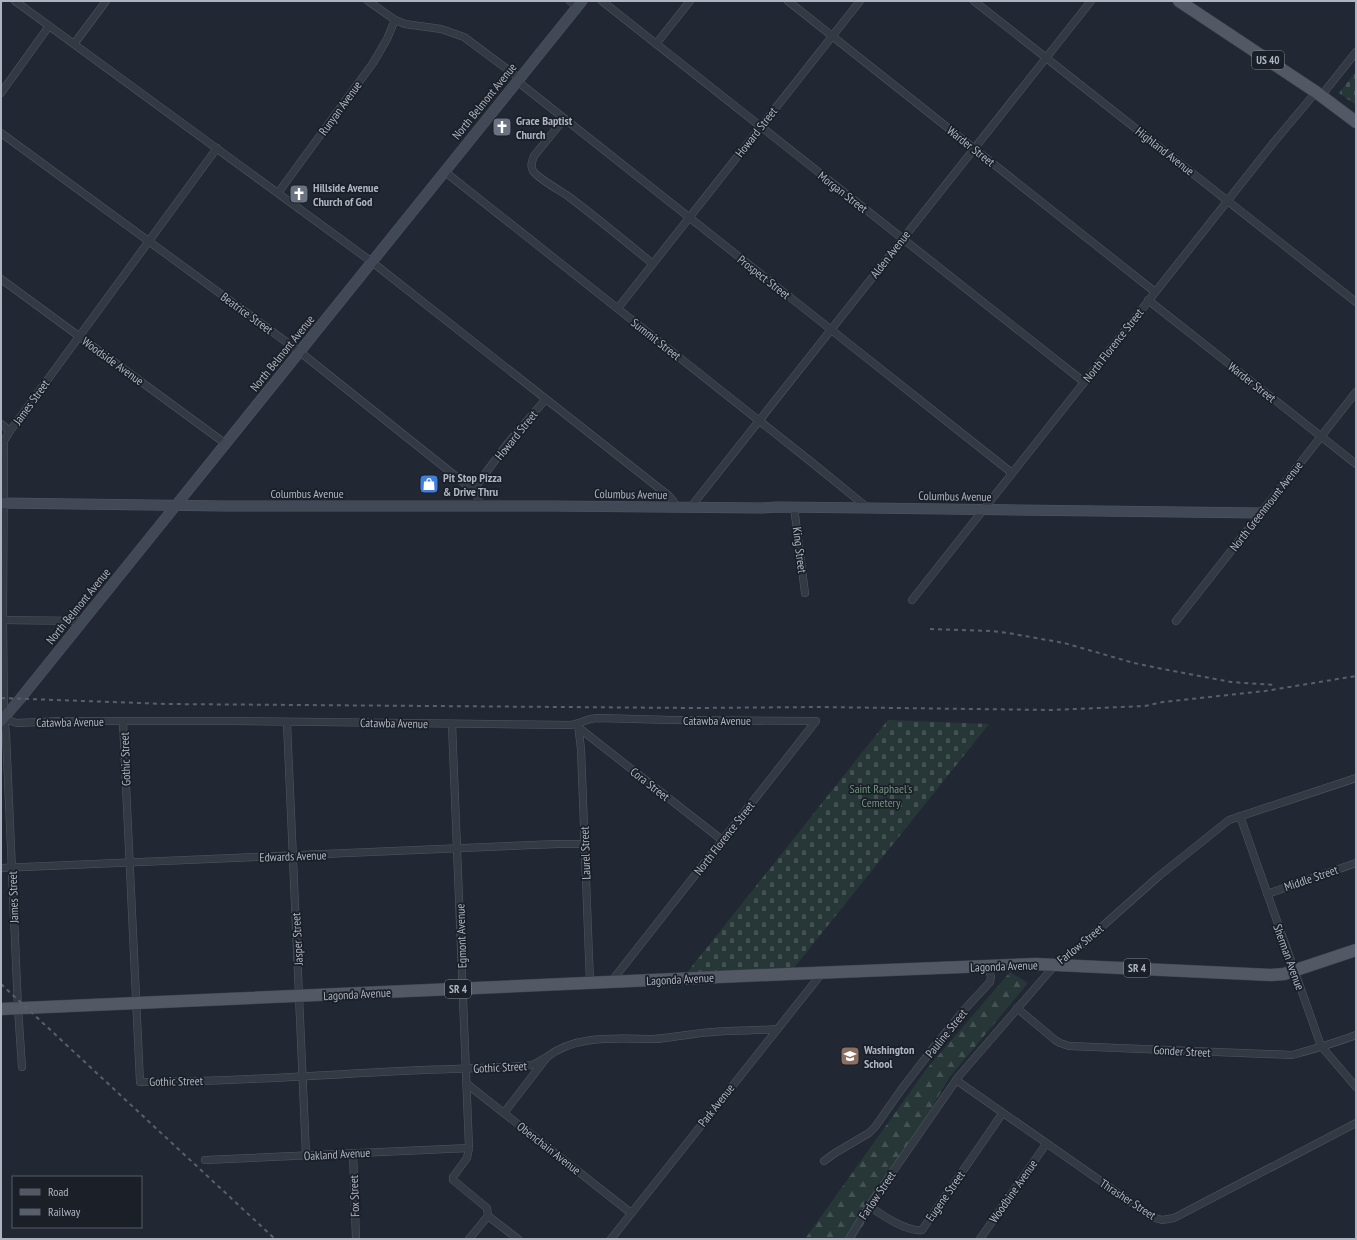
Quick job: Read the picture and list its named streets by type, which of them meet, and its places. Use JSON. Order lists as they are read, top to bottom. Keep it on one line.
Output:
{"streets":{"main road":["US 40","Lagonda Avenue","SR 4"],"street":["North Belmont Avenue","Runyan Avenue","Howard Street","Warder Street","Highland Avenue","Morgan Street","Alden Avenue","Prospect Street","Beatrice Street","Summit Street","North Florence Street","Woodside Avenue","James Street","Columbus Avenue","North Greenmount Avenue","King Street","Catawba Avenue","Gothic Street","Cora Street","Laurel Street","Edwards Avenue","Middle Street","Egmont Avenue","Jasper Street","Farlow Street","Sherman Avenue","Pauline Street","Gonder Street","Park Avenue","Obenchain Avenue","Oakland Avenue","Woodbine Avenue","Fox Street","Eugene Street","Thrasher Street"]},"crossings":[["US 40","North Florence Street"],["North Belmont Avenue","Prospect Street"],["North Belmont Avenue","Beatrice Street"],["North Belmont Avenue","Summit Street"],["North Belmont Avenue","Woodside Avenue"],["North Belmont Avenue","James Street"],["North Belmont Avenue","Columbus Avenue"],["North Belmont Avenue","Catawba Avenue"],["Runyan Avenue","Prospect Street"],["Howard Street","Warder Street"],["Howard Street","Morgan Street"],["Howard Street","Prospect Street"],["Howard Street","Beatrice Street"],["Howard Street","Summit Street"],["Warder Street","Alden Avenue"],["Warder Street","North Florence Street"],["Warder Street","North Greenmount Avenue"],["Highland Avenue","Alden Avenue"],["Highland Avenue","North Florence Street"],["Morgan Street","Alden Avenue"],["Morgan Street","North Florence Street"],["Alden Avenue","Prospect Street"],["Alden Avenue","Summit Street"],["Alden Avenue","Columbus Avenue"],["Prospect Street","North Florence Street"],["Beatrice Street","James Street"],["Beatrice Street","Columbus Avenue"],["Summit Street","Columbus Avenue"],["North Florence Street","Columbus Avenue"],["North Florence Street","Catawba Avenue"],["North Florence Street","Cora Street"],["North Florence Street","Lagonda Avenue"],["Woodside Avenue","James Street"],["James Street","Columbus Avenue"],["James Street","Catawba Avenue"],["James Street","Edwards Avenue"],["James Street","Lagonda Avenue"],["Columbus Avenue","North Greenmount Avenue"],["Columbus Avenue","King Street"],["Catawba Avenue","Gothic Street"],["Catawba Avenue","Cora Street"],["Catawba Avenue","Laurel Street"],["Catawba Avenue","Egmont Avenue"],["Catawba Avenue","Jasper Street"],["Gothic Street","Edwards Avenue"],["Gothic Street","Egmont Avenue"],["Gothic Street","Jasper Street"],["Gothic Street","Lagonda Avenue"],["Gothic Street","Park Avenue"],["Gothic Street","Obenchain Avenue"],["Cora Street","Laurel Street"],["Laurel Street","Edwards Avenue"],["Laurel Street","Lagonda Avenue"],["Edwards Avenue","Egmont Avenue"],["Edwards Avenue","Jasper Street"],["Middle Street","Sherman Avenue"],["Egmont Avenue","Lagonda Avenue"],["Egmont Avenue","Obenchain Avenue"],["Egmont Avenue","Oakland Avenue"],["Jasper Street","Lagonda Avenue"],["Jasper Street","Oakland Avenue"],["Farlow Street","Sherman Avenue"],["Farlow Street","Lagonda Avenue"],["Farlow Street","Gonder Street"],["Farlow Street","Eugene Street"],["Farlow Street","Thrasher Street"],["Sherman Avenue","Lagonda Avenue"],["Sherman Avenue","Gonder Street"],["Lagonda Avenue","Pauline Street"],["Lagonda Avenue","Park Avenue"],["Park Avenue","Obenchain Avenue"],["Oakland Avenue","Fox Street"],["Woodbine Avenue","Thrasher Street"],["Eugene Street","Thrasher Street"]],"parks":["Saint Raphael's Cemetery"],"places":{"church":["Grace Baptist Church","Hillside Avenue Church of God"],"shop":["Pit Stop Pizza & Drive Thru"],"school or university":["Washington School"]},"legend":["Road","Railway"]}
